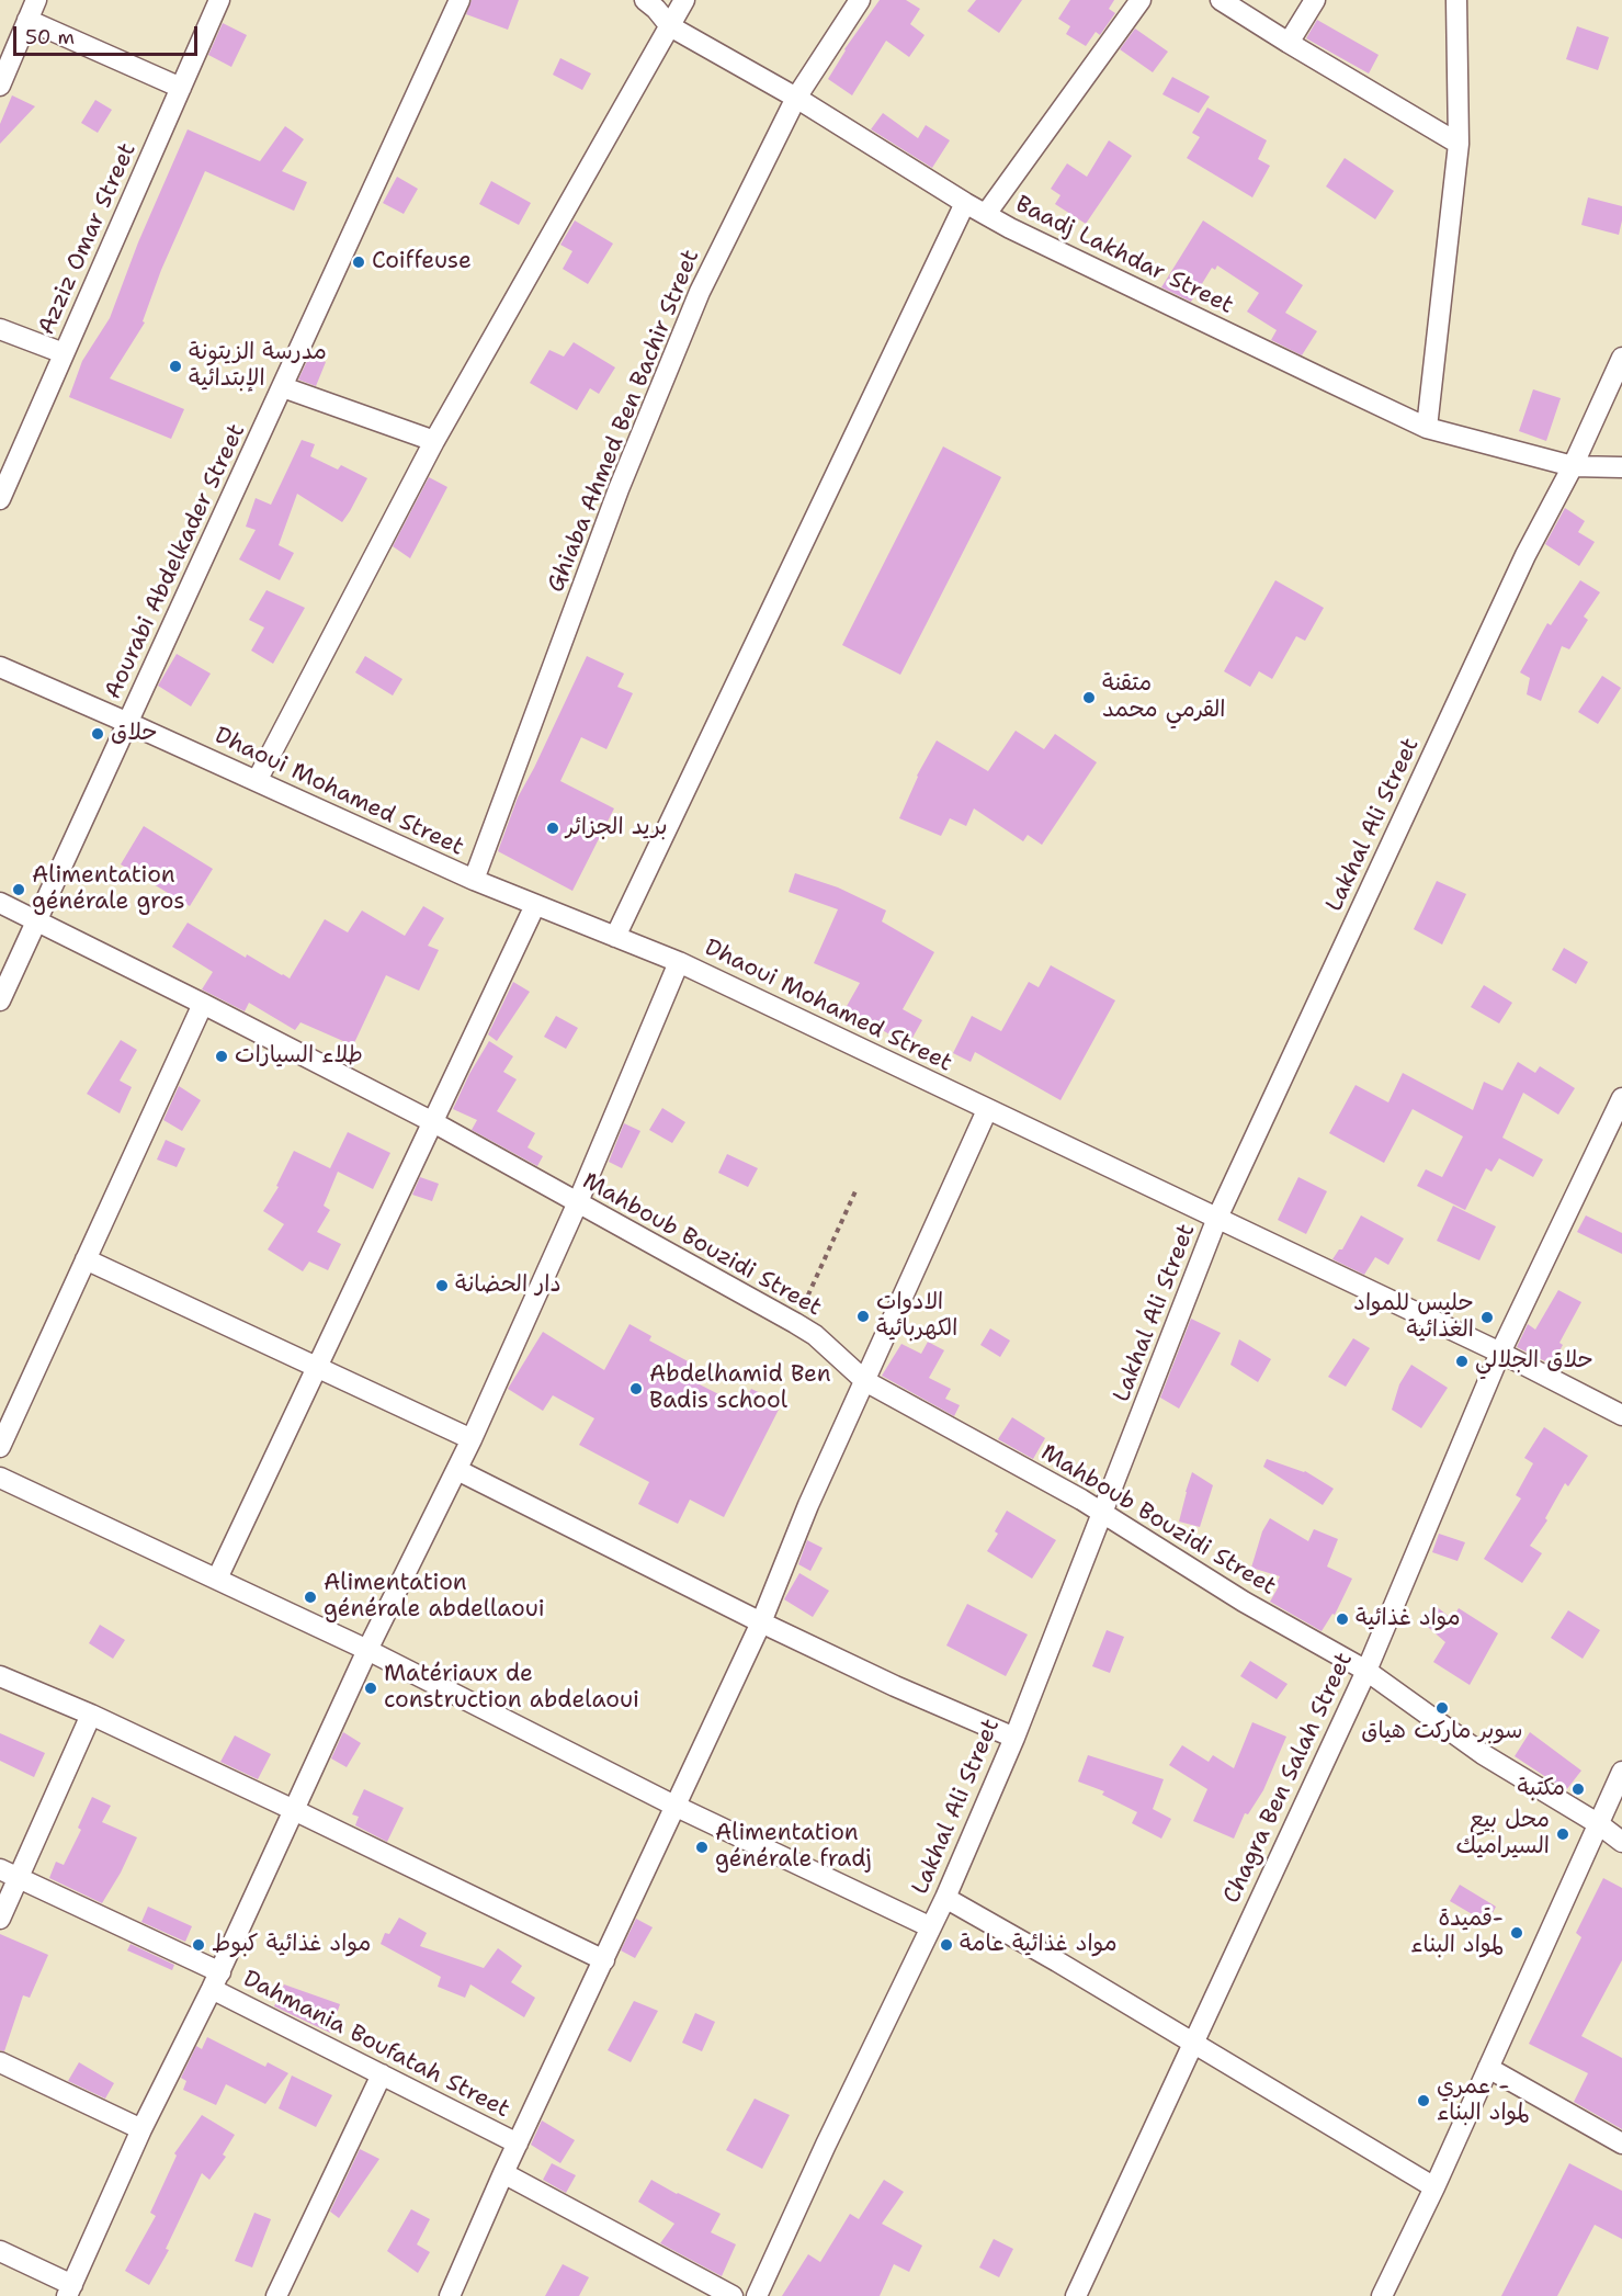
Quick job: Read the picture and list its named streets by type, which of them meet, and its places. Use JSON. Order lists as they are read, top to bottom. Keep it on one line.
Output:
{"streets":{"street":["Azziz Omar Street","Baadj Lakhdar Street","Ghiaba Ahmed Ben Bachir Street","Aourabi Abdelkader Street","Dhaoui Mohamed Street","Lakhal Ali Street","Mahboub Bouzidi Street","Chagra Ben Salah Street","Dahmania Boufatah Street"]},"crossings":[["Baadj Lakhdar Street","Ghiaba Ahmed Ben Bachir Street"],["Baadj Lakhdar Street","Lakhal Ali Street"],["Ghiaba Ahmed Ben Bachir Street","Dhaoui Mohamed Street"],["Aourabi Abdelkader Street","Dhaoui Mohamed Street"],["Aourabi Abdelkader Street","Mahboub Bouzidi Street"],["Dhaoui Mohamed Street","Lakhal Ali Street"],["Dhaoui Mohamed Street","Chagra Ben Salah Street"],["Lakhal Ali Street","Mahboub Bouzidi Street"],["Mahboub Bouzidi Street","Chagra Ben Salah Street"]],"places":["Coiffeuse","مدرسة الزيتونة الإبتدائية","متقنة القرمي محمد","حلاق","بريد الجزائر","Alimentation générale gros","طلاء السيارات","دار الحضانة","الادوات الكهربائية","حليس للمواد الغذائية","حلاق الجلالي","Abdelhamid Ben Badis school","Alimentation générale abdellaoui","مواد غذائية","Matériaux de construction abdelaoui","سوبر ماركت هياق","مكتبة","محل بيع السيراميك","Alimentation générale fradj","قميدة- لمواد البناء","مواد غذائية كبوط","مواد غذائية عامة","عمري - لمواد البناء"],"scale_bar":"50 m"}
